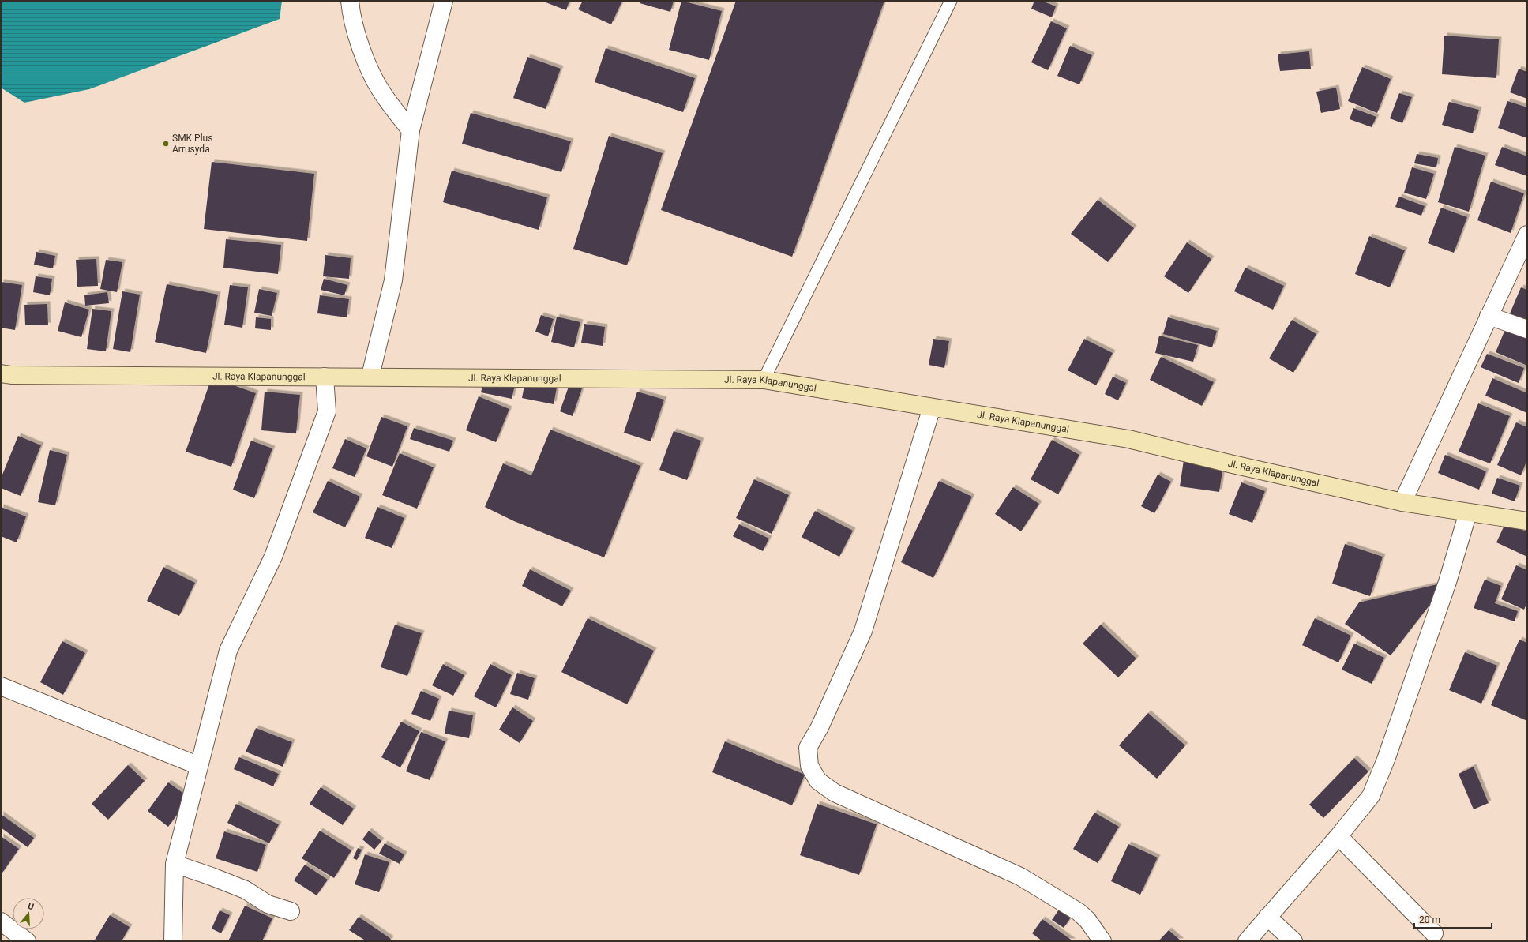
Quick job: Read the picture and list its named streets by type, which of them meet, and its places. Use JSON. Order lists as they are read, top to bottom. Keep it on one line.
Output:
{"streets":{"street":["Jl. Raya Klapanunggal"]},"places":["SMK Plus Arrusyda"],"scale_bar":"20 m","north":"top"}
